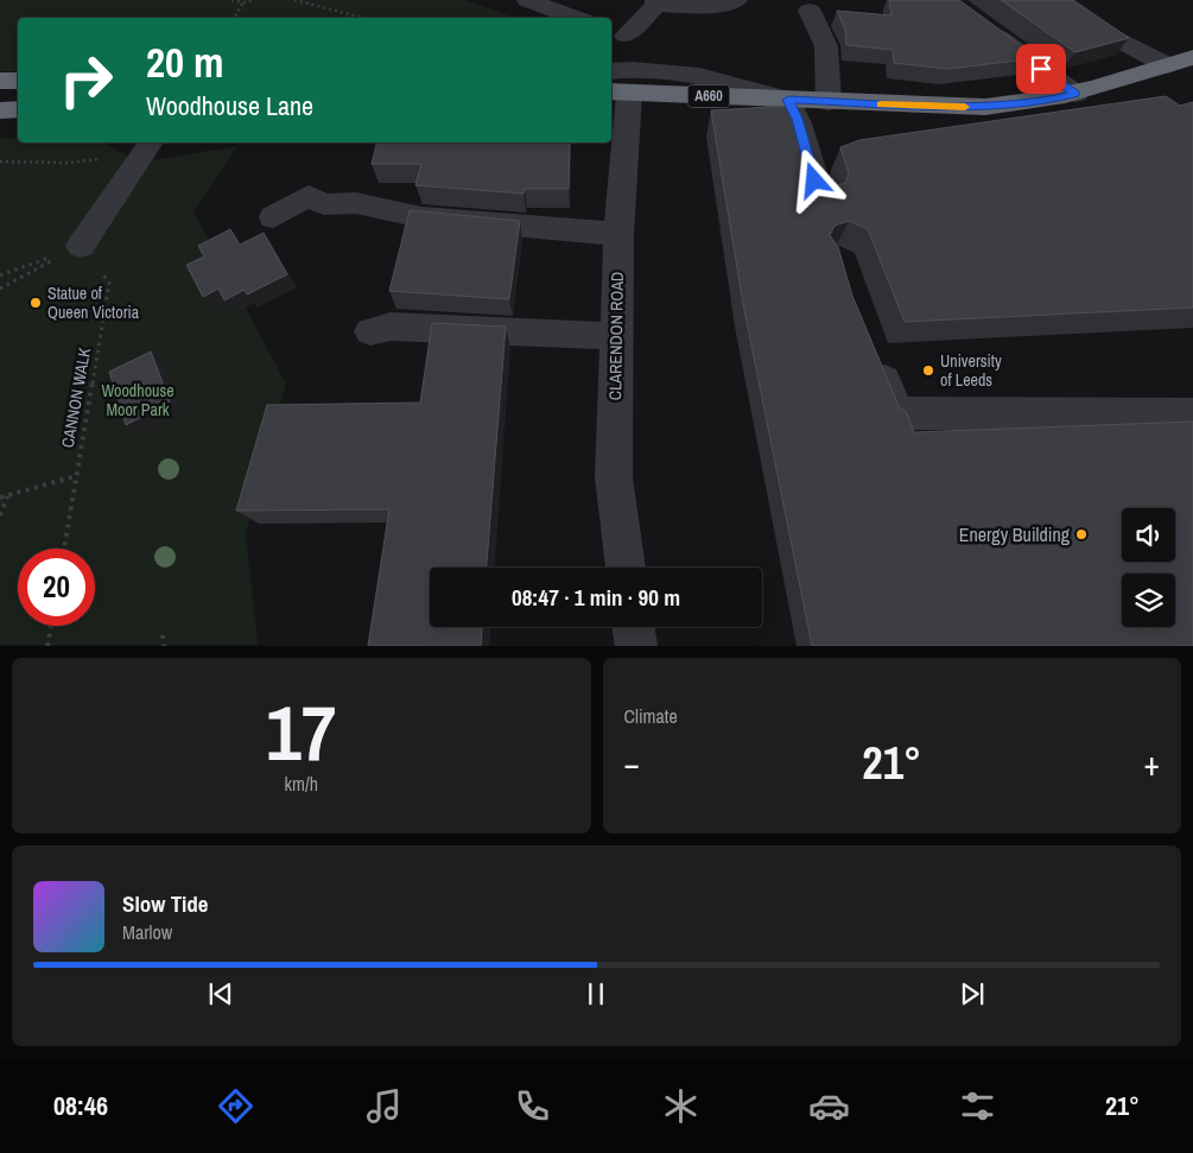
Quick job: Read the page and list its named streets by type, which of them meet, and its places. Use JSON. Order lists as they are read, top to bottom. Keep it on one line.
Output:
{"streets":{"highway":["A660"],"street":["CLARENDON ROAD"],"path":["CANNON WALK"]},"crossings":[["A660","CLARENDON ROAD"]],"parks":["Woodhouse Moor Park"],"places":["Statue of Queen Victoria","University of Leeds","Energy Building"],"page":{"turn":["20 m","Woodhouse Lane"],"limit":"20","trip":"08:47 · 1 min · 90 m","tile":[["17","km/h"],"Climate"],"heat":["−","21°","+"],"song":["Slow Tide","Marlow"],"tabs":["08:46","21°"]}}
